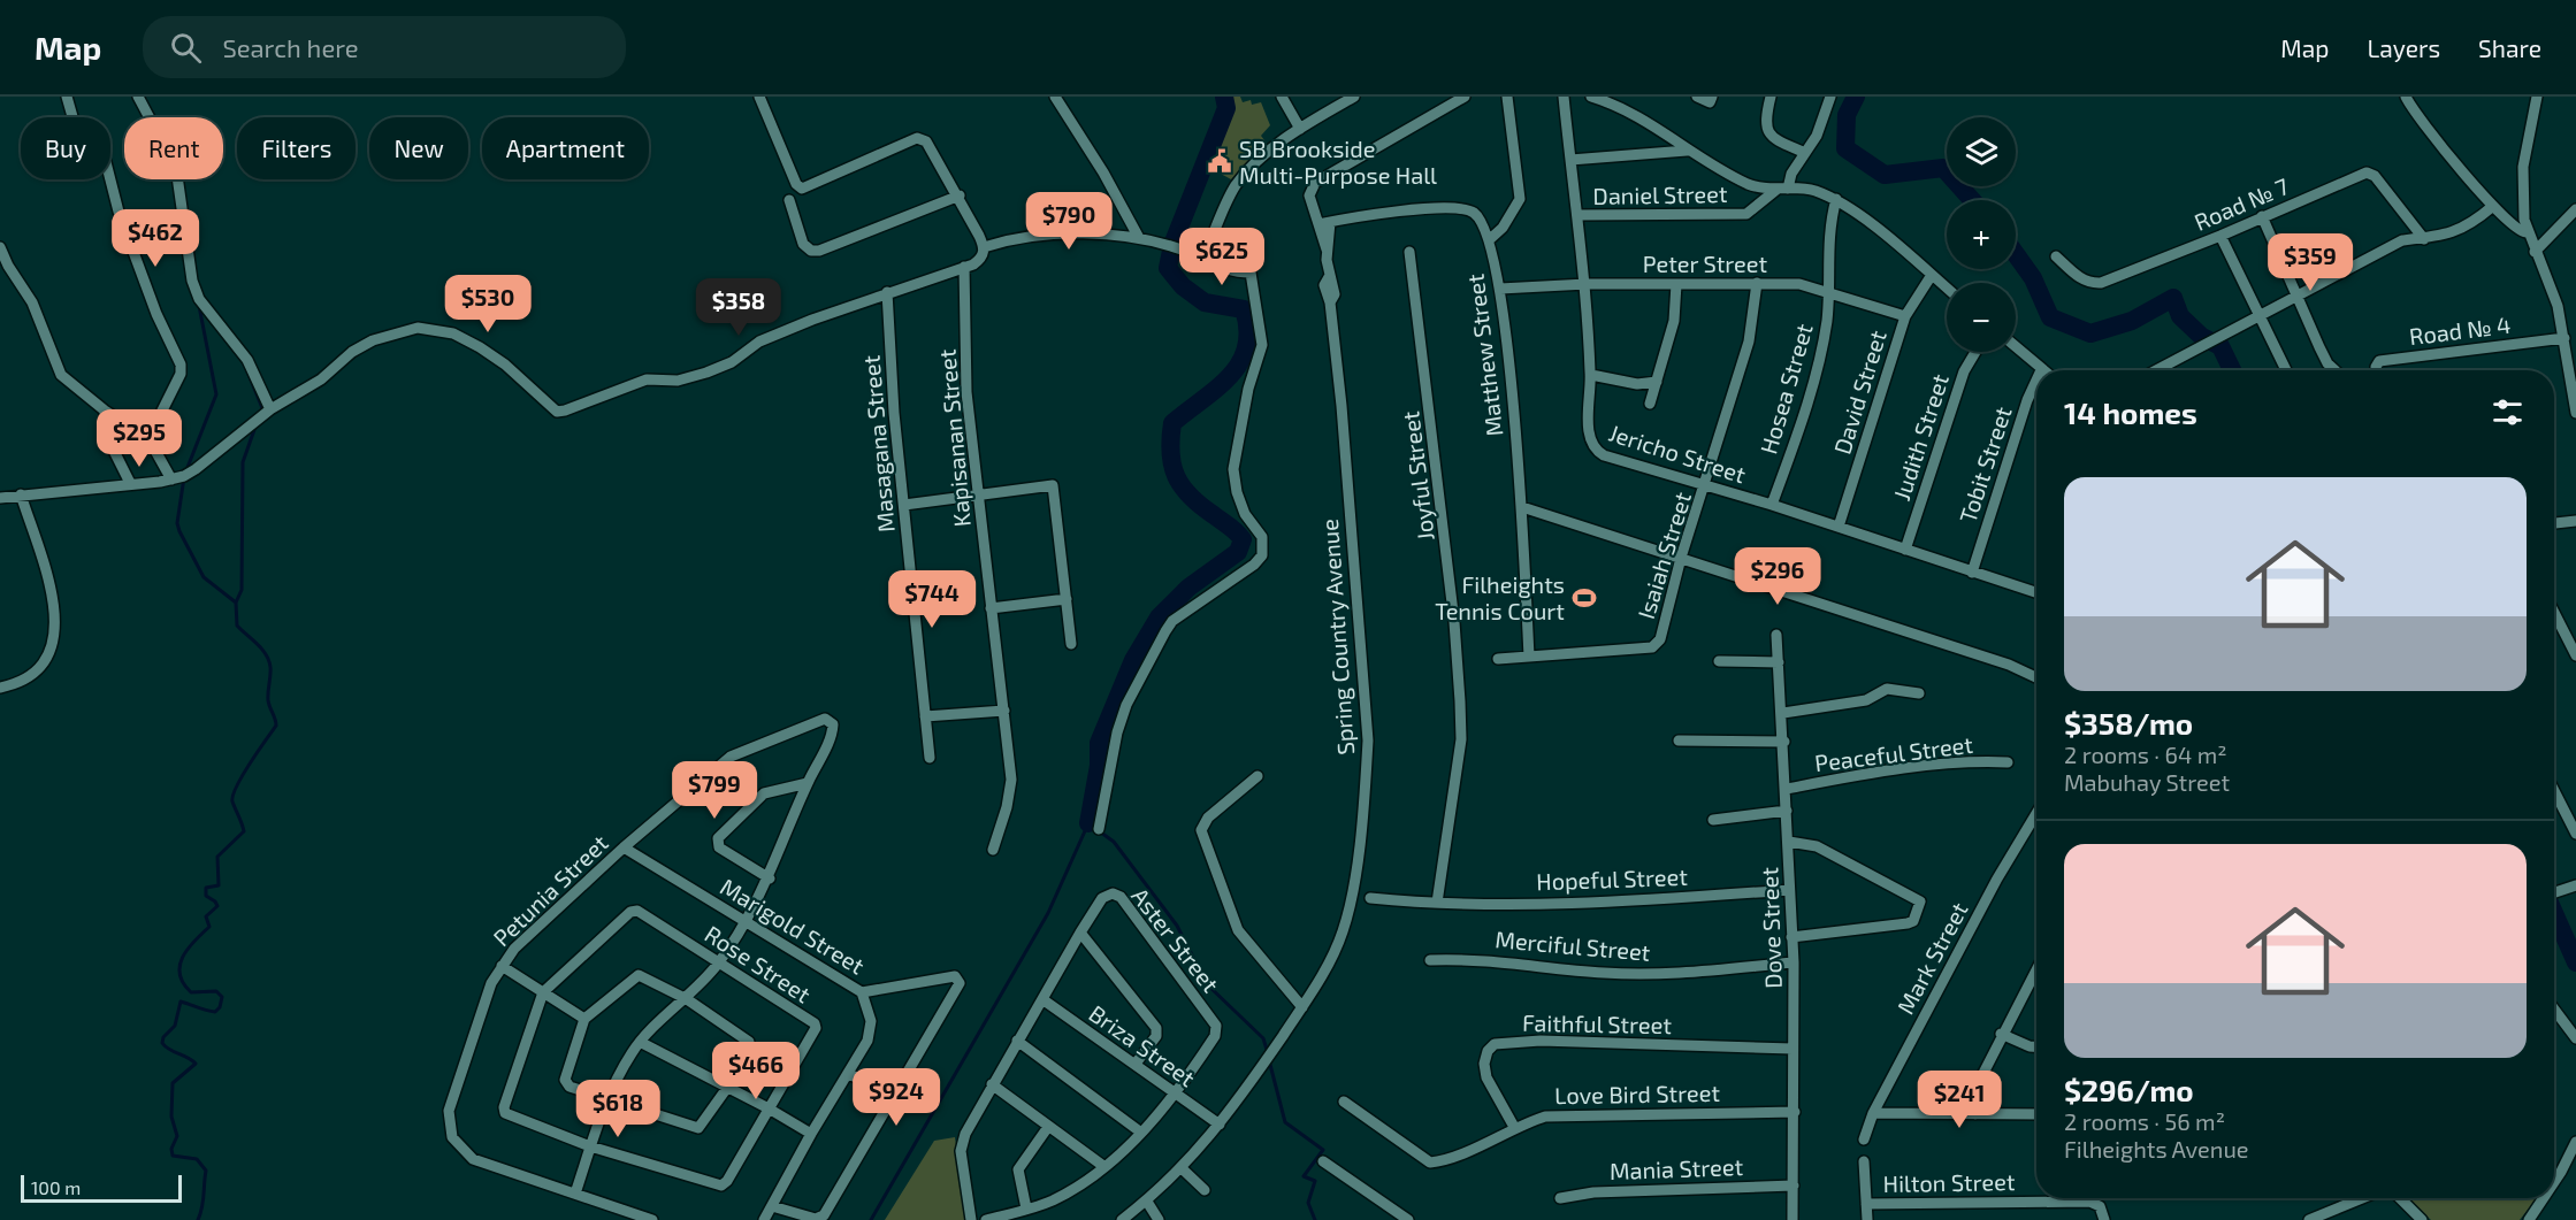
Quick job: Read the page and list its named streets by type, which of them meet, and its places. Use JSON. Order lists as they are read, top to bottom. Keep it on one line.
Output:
{"streets":{"street":["Daniel Street","Road № 7","Peter Street","Road № 4","Matthew Street","Hosea Street","David Street","Judith Street","Kapisanan Street","Masagana Street","Jericho Street","Tobit Street","Joyful Street","Isaiah Street","Spring Country Avenue","Peaceful Street","Hopeful Street","Petunia Street","Marigold Street","Dove Street","Aster Street","Merciful Street","Mark Street","Rose Street","Faithful Street","Briza Street","Love Bird Street","Mania Street","Hilton Street"]},"crossings":[["Daniel Street","Jericho Street"],["Peter Street","Matthew Street"],["Peter Street","Hosea Street"],["Peter Street","David Street"],["Peter Street","Jericho Street"],["Peter Street","Isaiah Street"],["Matthew Street","Isaiah Street"],["Matthew Street","Spring Country Avenue"],["Hosea Street","Jericho Street"],["David Street","Jericho Street"],["Judith Street","Jericho Street"],["Jericho Street","Tobit Street"],["Jericho Street","Isaiah Street"],["Joyful Street","Hopeful Street"],["Spring Country Avenue","Briza Street"],["Peaceful Street","Dove Street"],["Hopeful Street","Dove Street"],["Petunia Street","Marigold Street"],["Dove Street","Merciful Street"],["Dove Street","Faithful Street"],["Dove Street","Love Bird Street"],["Dove Street","Mania Street"],["Aster Street","Briza Street"],["Faithful Street","Love Bird Street"]],"places":{"public building":["SB Brookside Multi-Purpose Hall"],"sports":["Filheights Tennis Court"]},"scale_bar":"100 m","page":{"header":"Map","search":"Search here","nav":["Map","Layers","Share"],"map_buttons":["+","−"],"chip":["Buy","Rent","Filters","New","Apartment"],"price":["$790","$462","$625","$359","$530","$358","$295","$296","$744","$799","$466","$924","$241","$618"],"heading":"14 homes","list":[{"name":"$358/mo","note":"2 rooms · 64 m² · Mabuhay Street"},{"name":"$296/mo","note":"2 rooms · 56 m² · Filheights Avenue"}],"scale":"100 m"}}
